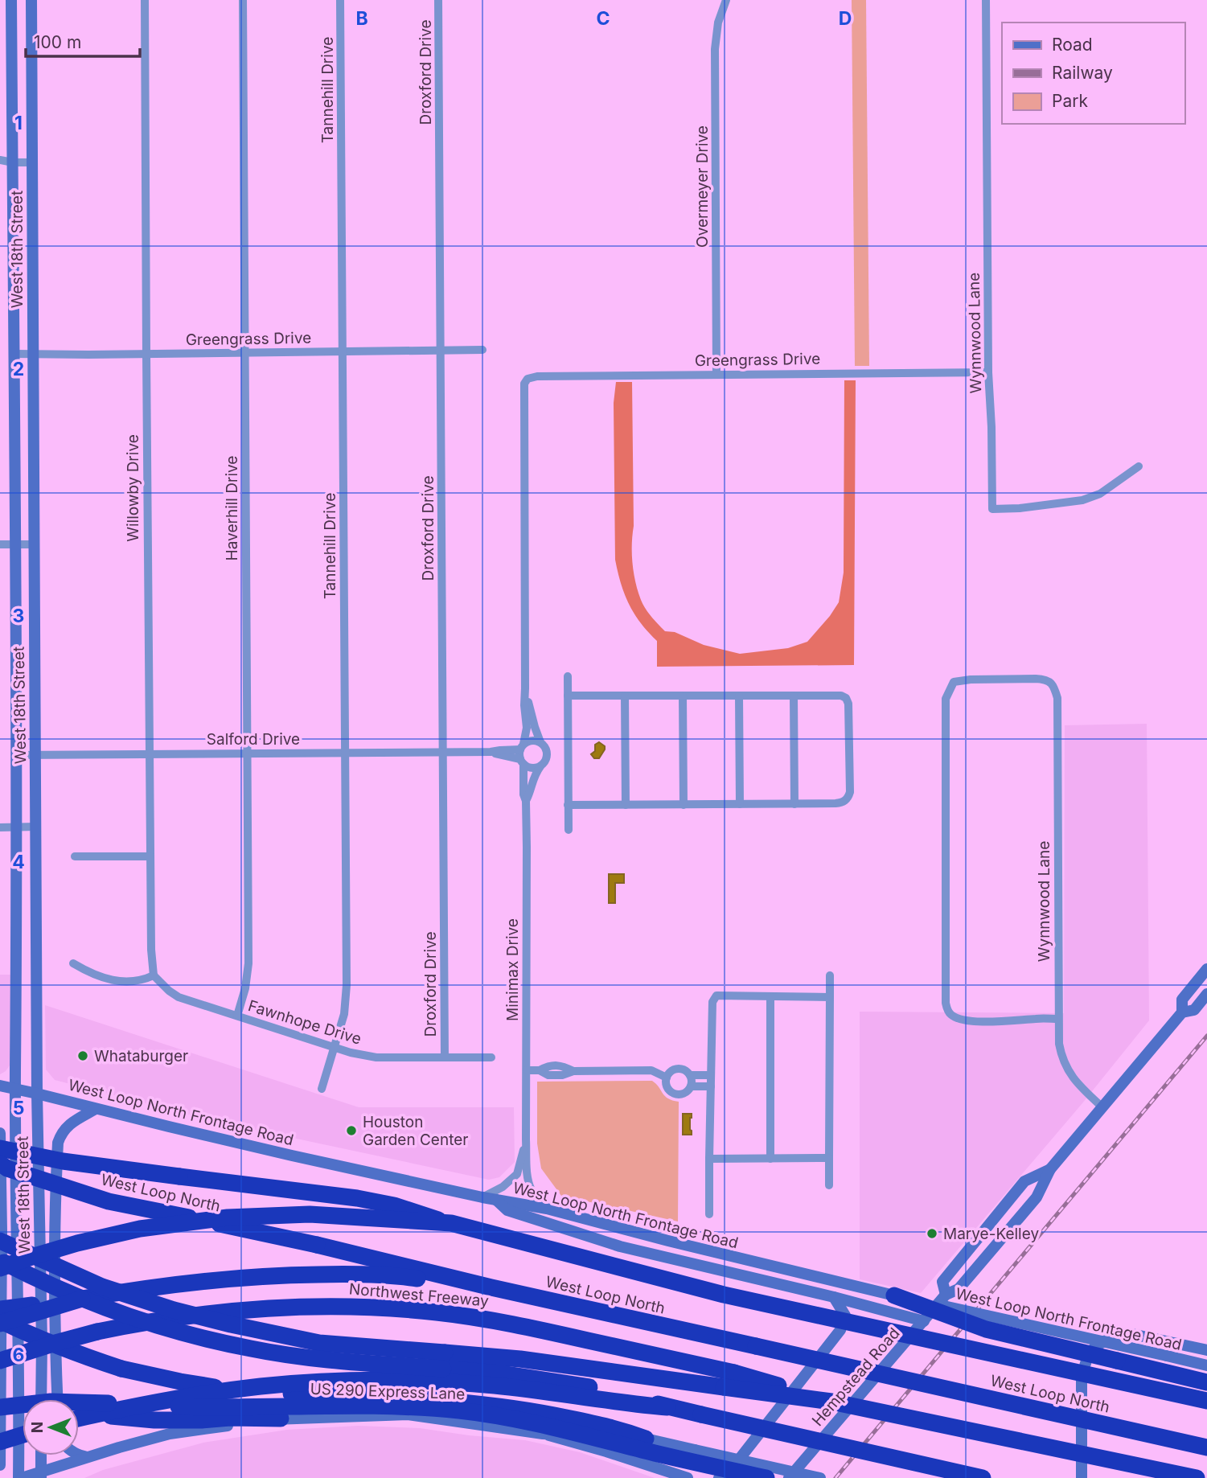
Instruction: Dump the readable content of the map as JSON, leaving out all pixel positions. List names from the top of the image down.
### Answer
{
  "streets": {
    "highway": ["West Loop North", "Northwest Freeway", "US 290 Express Lane"],
    "main road": ["West 18th Street", "West Loop North Frontage Road", "Hempstead Road"],
    "street": [
      "Droxford Drive",
      "Tannehill Drive",
      "Overmeyer Drive",
      "Wynnwood Lane",
      "Greengrass Drive",
      "Willowby Drive",
      "Haverhill Drive",
      "Salford Drive",
      "Minimax Drive",
      "Fawnhope Drive"
    ]
  },
  "crossings": [
    ["Droxford Drive", "Greengrass Drive"],
    ["Droxford Drive", "Salford Drive"],
    ["Droxford Drive", "Fawnhope Drive"],
    ["Tannehill Drive", "Greengrass Drive"],
    ["Tannehill Drive", "Salford Drive"],
    ["Tannehill Drive", "Fawnhope Drive"],
    ["Overmeyer Drive", "Greengrass Drive"],
    ["West 18th Street", "Greengrass Drive"],
    ["West 18th Street", "Salford Drive"],
    ["West 18th Street", "West Loop North Frontage Road"],
    ["Wynnwood Lane", "Greengrass Drive"],
    ["Wynnwood Lane", "Hempstead Road"],
    ["Greengrass Drive", "Willowby Drive"],
    ["Greengrass Drive", "Haverhill Drive"],
    ["Willowby Drive", "Salford Drive"],
    ["Willowby Drive", "Fawnhope Drive"],
    ["Haverhill Drive", "Salford Drive"],
    ["Haverhill Drive", "Fawnhope Drive"],
    ["Salford Drive", "Minimax Drive"],
    ["Minimax Drive", "West Loop North Frontage Road"]
  ],
  "places": ["Whataburger", "Houston Garden Center", "Marye-Kelley"],
  "legend": ["Road", "Railway", "Park"],
  "scale_bar": "100 m",
  "north": "left",
  "grid": {
    "columns": ["B", "C", "D"],
    "rows": [
      "1",
      "2",
      "3",
      "4",
      "5",
      "6"
    ]
  }
}
